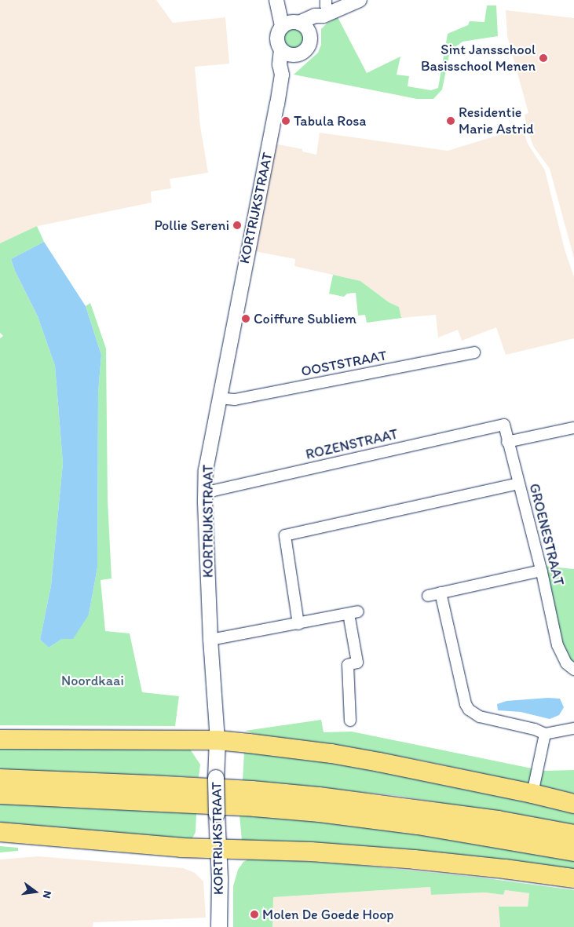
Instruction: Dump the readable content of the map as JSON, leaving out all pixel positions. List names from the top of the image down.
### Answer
{
  "streets": {
    "main road": ["KORTRIJKSTRAAT"],
    "street": ["OOSTSTRAAT", "ROZENSTRAAT", "GROENESTRAAT"]
  },
  "crossings": [
    ["KORTRIJKSTRAAT", "OOSTSTRAAT"],
    ["KORTRIJKSTRAAT", "ROZENSTRAAT"],
    ["ROZENSTRAAT", "GROENESTRAAT"]
  ],
  "parks": ["Noordkaai"],
  "places": [
    "Sint Jansschool Basisschool Menen",
    "Tabula Rosa",
    "Residentie Marie Astrid",
    "Pollie Sereni",
    "Coiffure Subliem",
    "Molen De Goede Hoop"
  ],
  "north": "right"
}
